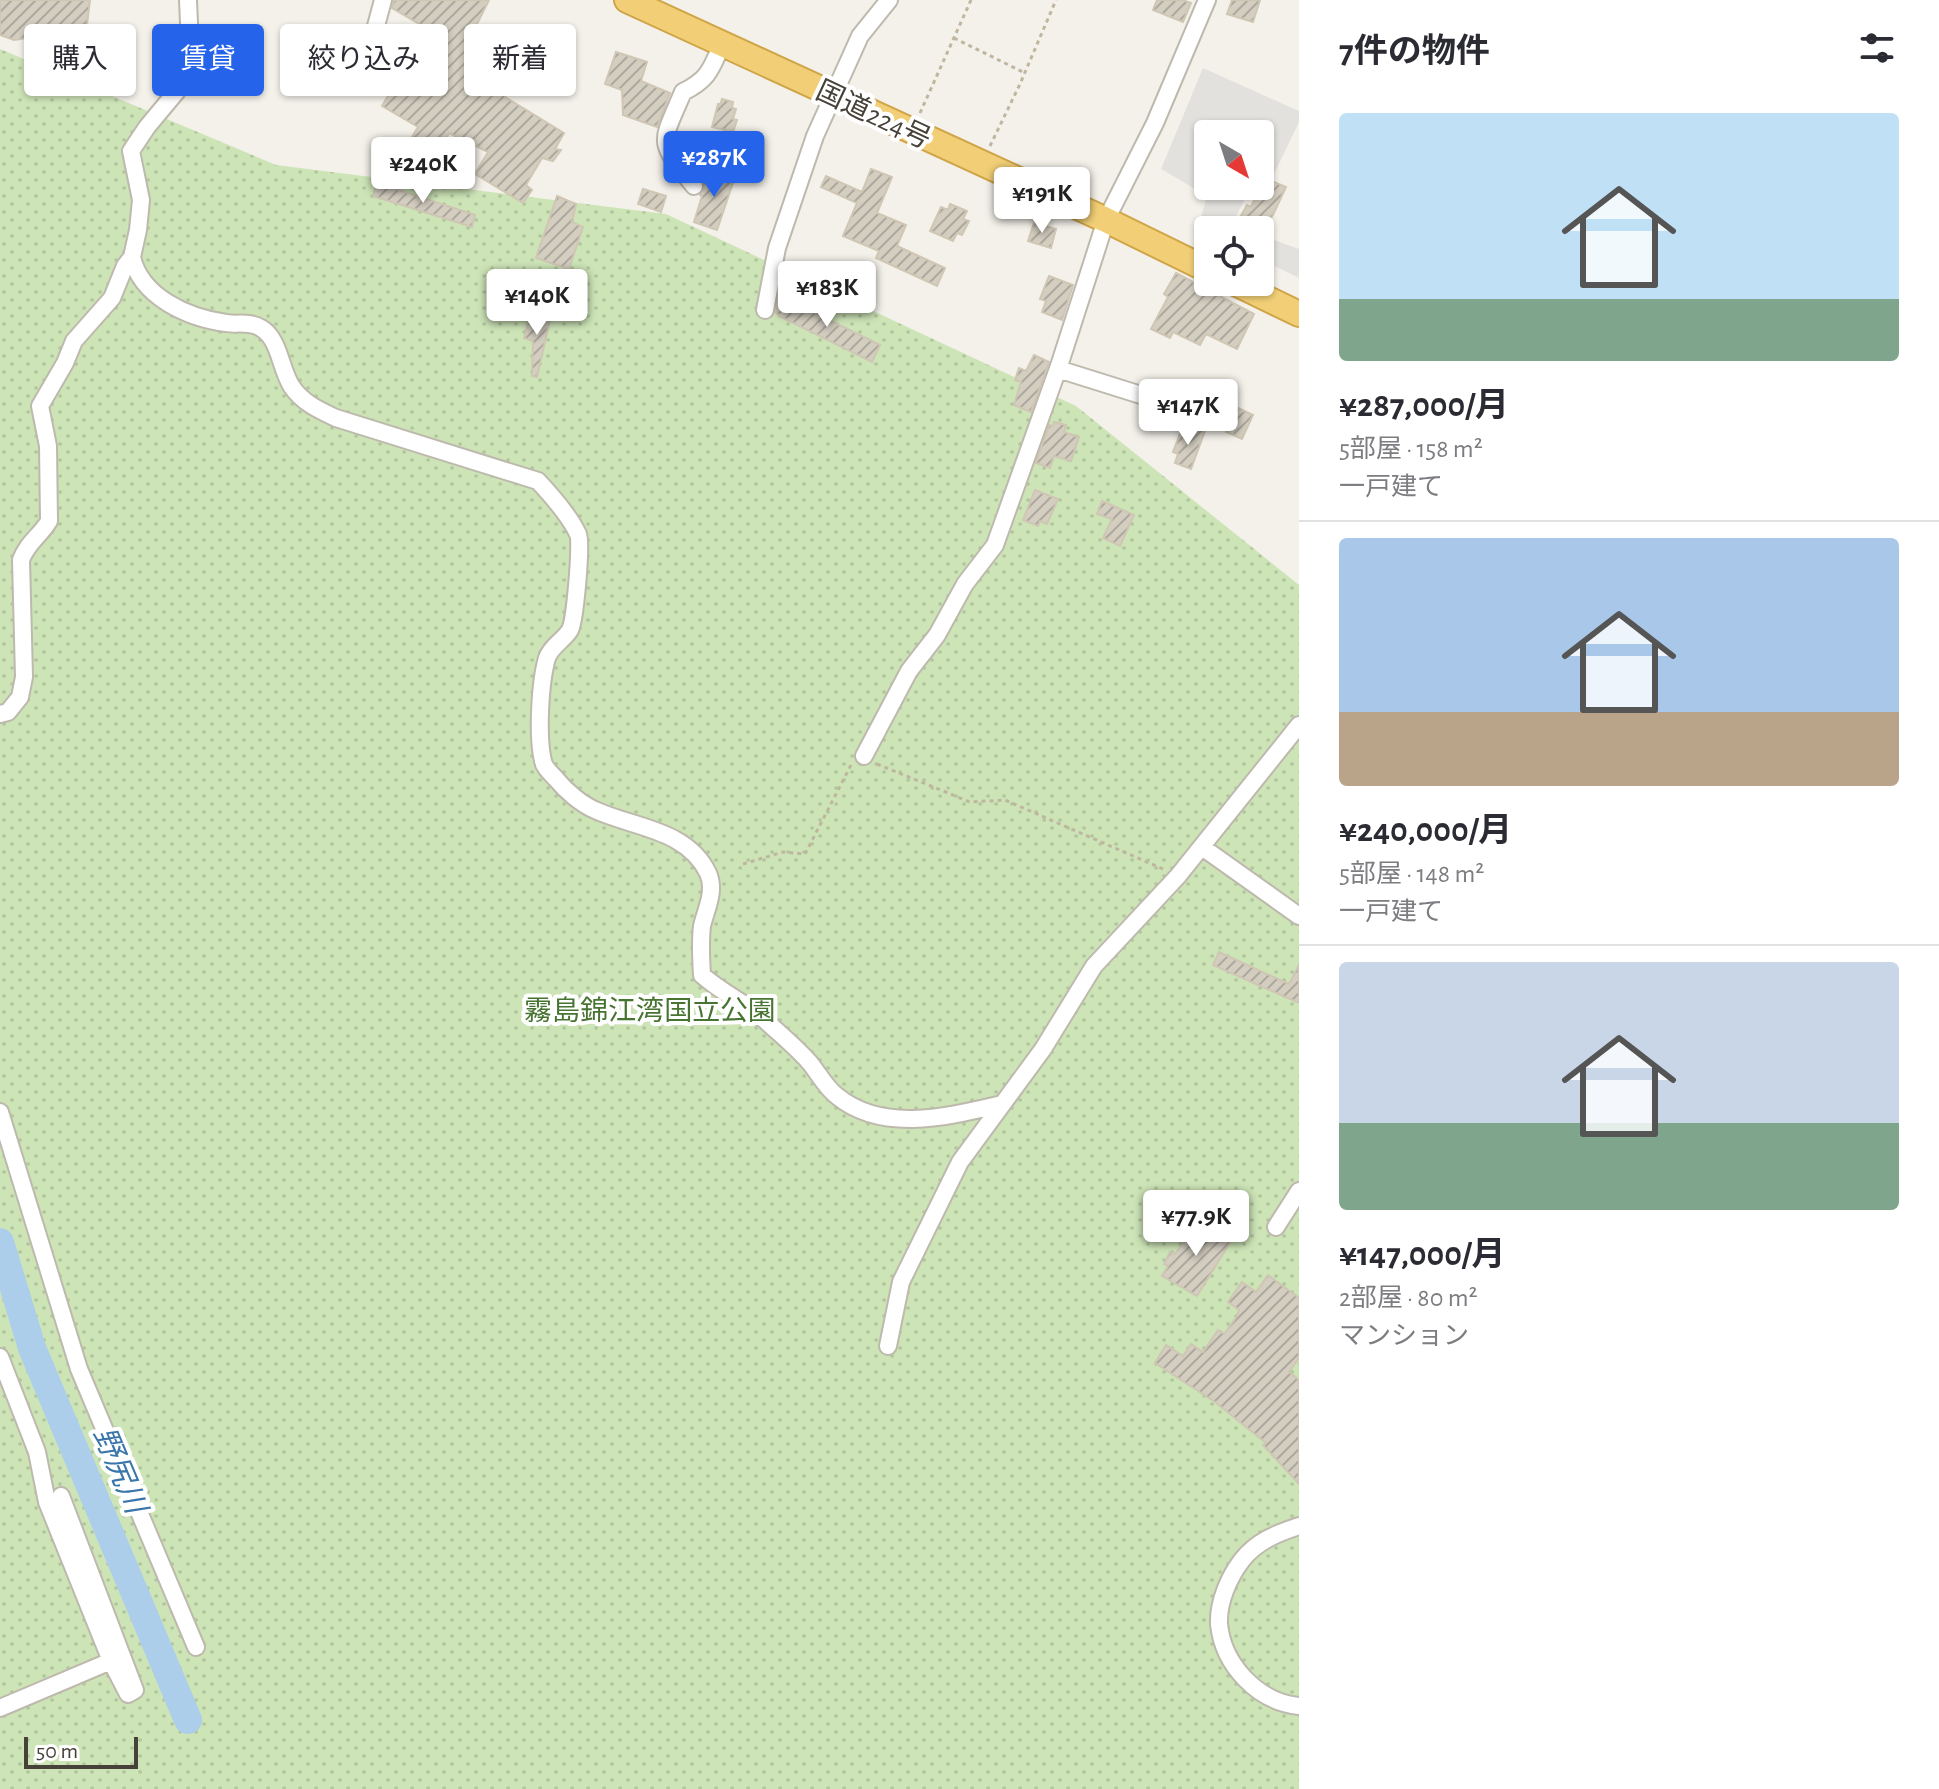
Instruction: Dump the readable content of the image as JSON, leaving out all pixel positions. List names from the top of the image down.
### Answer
{
  "streets": {
    "highway": ["国道224号"]
  },
  "water": ["野尻川"],
  "parks": ["霧島錦江湾国立公園"],
  "scale_bar": "50 m",
  "north": "bottom right",
  "page": {
    "heading": "7件の物件",
    "chip": [
      "購入",
      "賃貸",
      "絞り込み",
      "新着"
    ],
    "list": [
      {
        "name": "¥287,000/月",
        "note": "5部屋 · 158 m² · 一戸建て"
      },
      {
        "name": "¥240,000/月",
        "note": "5部屋 · 148 m² · 一戸建て"
      },
      {
        "name": "¥147,000/月",
        "note": "2部屋 · 80 m² · マンション"
      }
    ],
    "price": [
      "¥287K",
      "¥240K",
      "¥191K",
      "¥183K",
      "¥140K",
      "¥147K",
      "¥77.9K"
    ],
    "scale": "50 m"
  }
}
